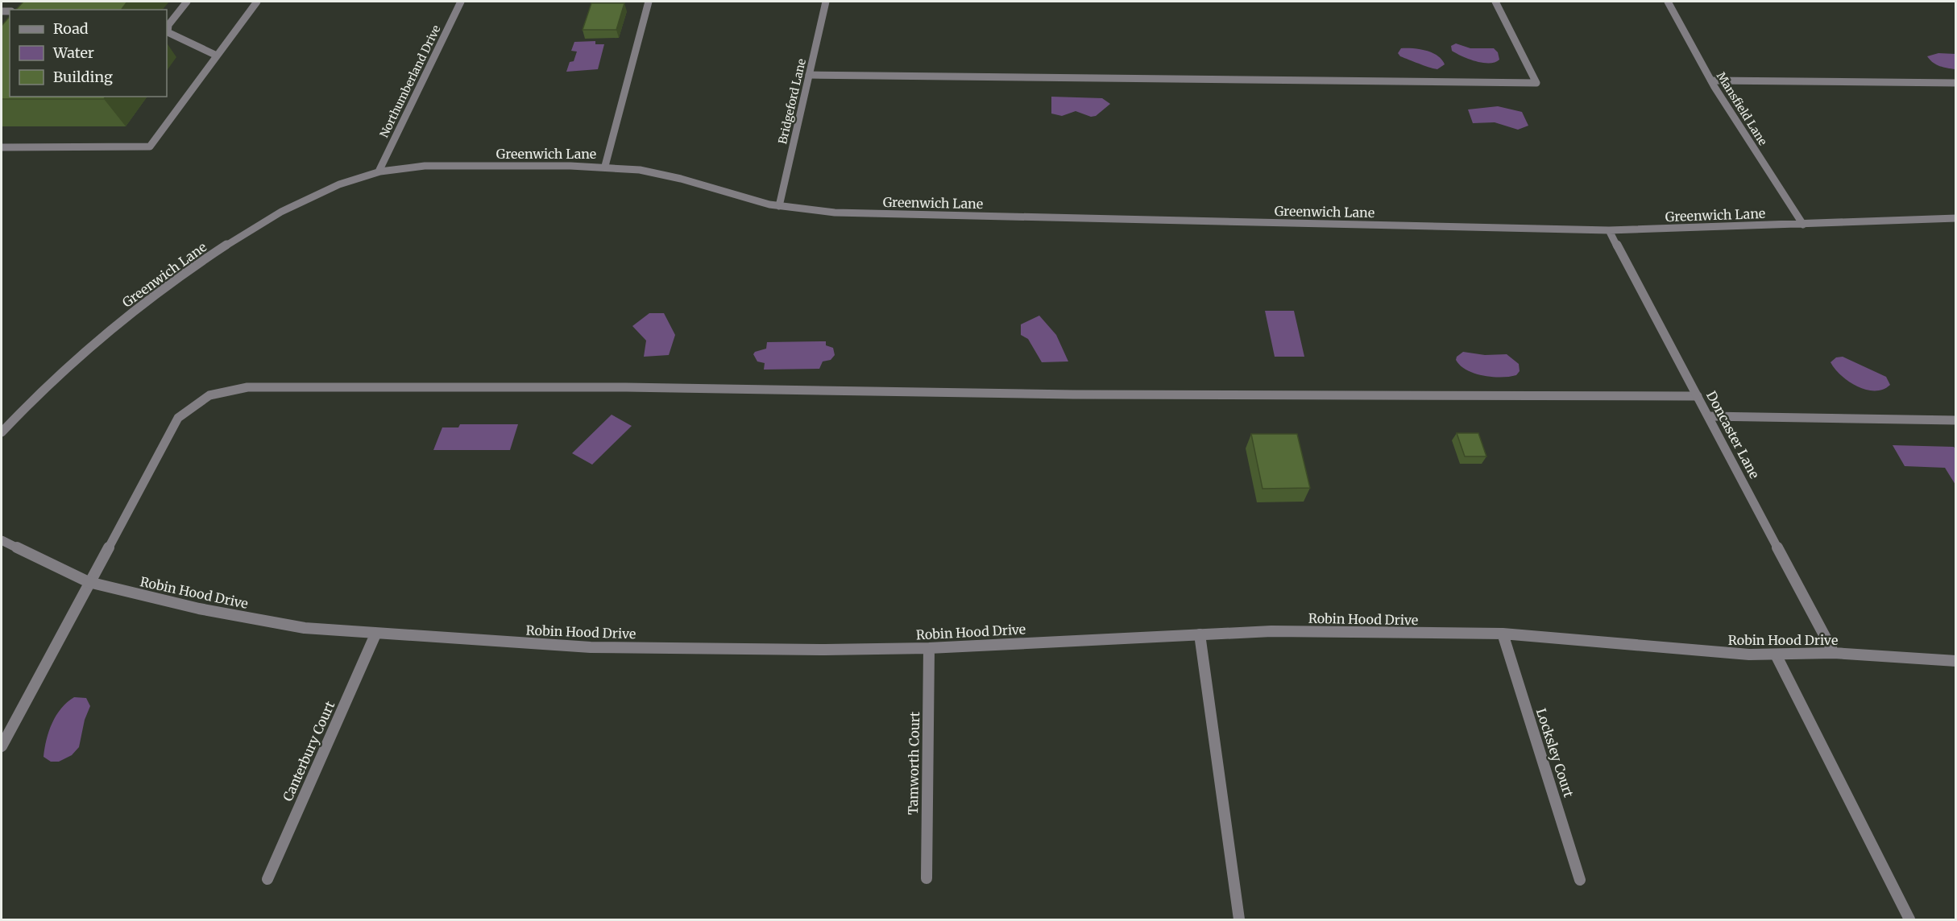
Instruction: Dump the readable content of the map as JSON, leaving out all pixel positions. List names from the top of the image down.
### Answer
{
  "streets": {
    "street": [
      "Northumberland Drive",
      "Bridgeford Lane",
      "Mansfield Lane",
      "Greenwich Lane",
      "Doncaster Lane",
      "Robin Hood Drive",
      "Canterbury Court",
      "Locksley Court",
      "Tamworth Court"
    ]
  },
  "crossings": [
    ["Northumberland Drive", "Greenwich Lane"],
    ["Bridgeford Lane", "Greenwich Lane"],
    ["Mansfield Lane", "Greenwich Lane"],
    ["Greenwich Lane", "Doncaster Lane"],
    ["Doncaster Lane", "Robin Hood Drive"],
    ["Robin Hood Drive", "Canterbury Court"],
    ["Robin Hood Drive", "Locksley Court"],
    ["Robin Hood Drive", "Tamworth Court"]
  ],
  "legend": ["Road", "Water", "Building"]
}
